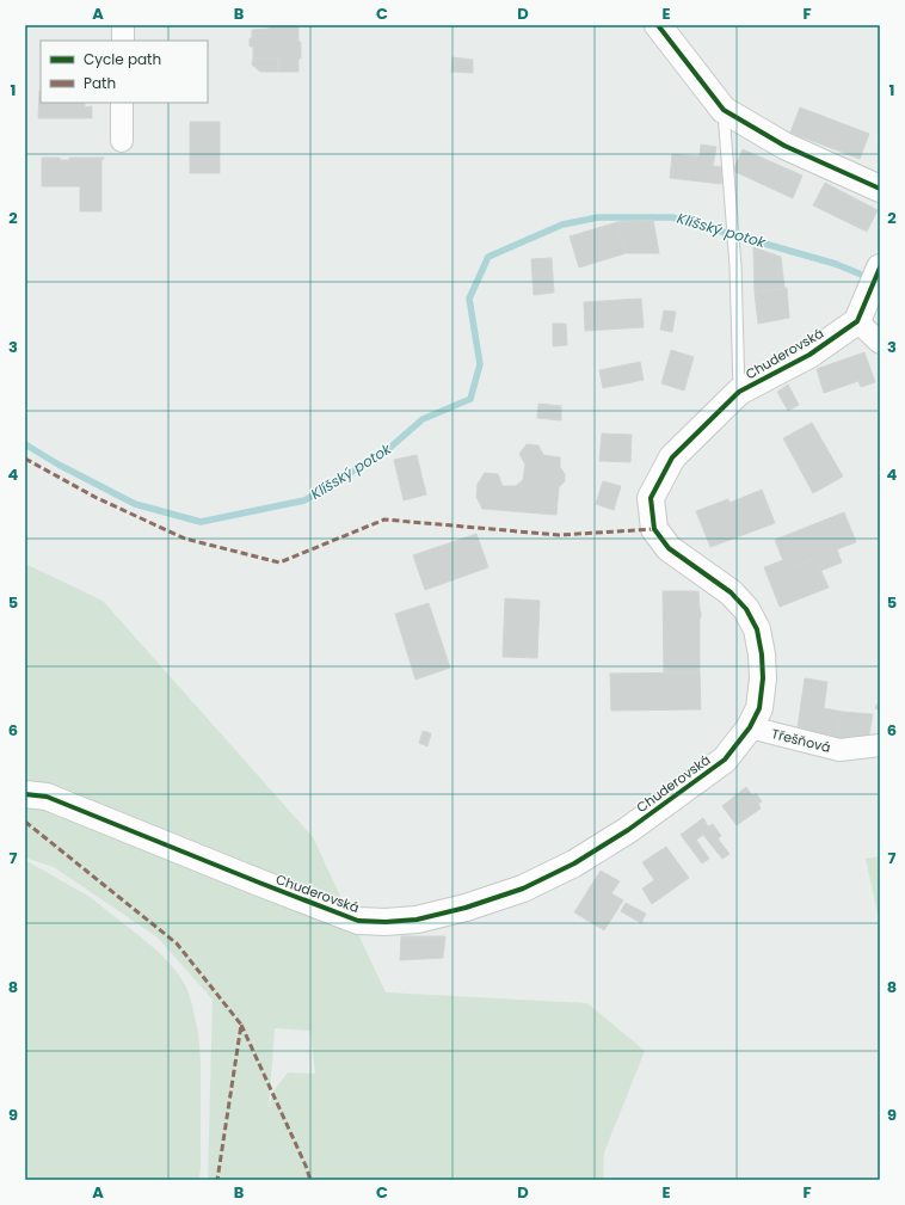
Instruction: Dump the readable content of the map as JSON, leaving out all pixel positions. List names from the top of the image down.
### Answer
{
  "streets": {
    "street": ["Chuderovská", "Třešňová"]
  },
  "crossings": [
    ["Chuderovská", "Třešňová"]
  ],
  "water": ["Klíšský potok"],
  "legend": ["Cycle path", "Path"],
  "grid": {
    "columns": [
      "A",
      "B",
      "C",
      "D",
      "E",
      "F"
    ],
    "rows": [
      "1",
      "2",
      "3",
      "4",
      "5",
      "6",
      "7",
      "8",
      "9"
    ]
  }
}
